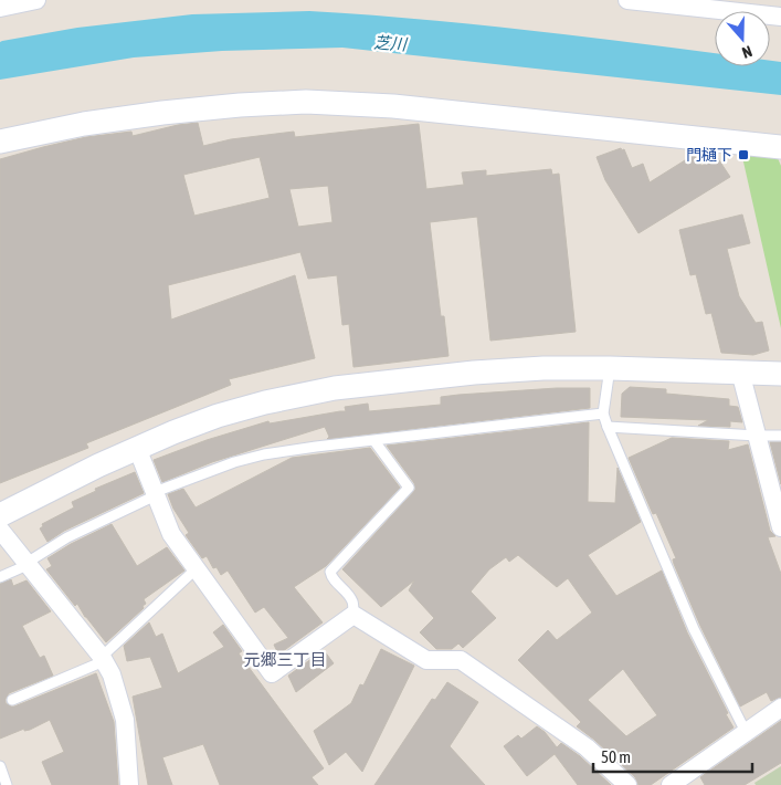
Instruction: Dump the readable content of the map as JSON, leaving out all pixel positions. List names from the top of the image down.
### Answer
{
  "districts": ["元郷三丁目"],
  "water": ["芝川"],
  "places": {
    "transit": ["門樋下"]
  },
  "scale_bar": "50 m",
  "north": "bottom"
}
